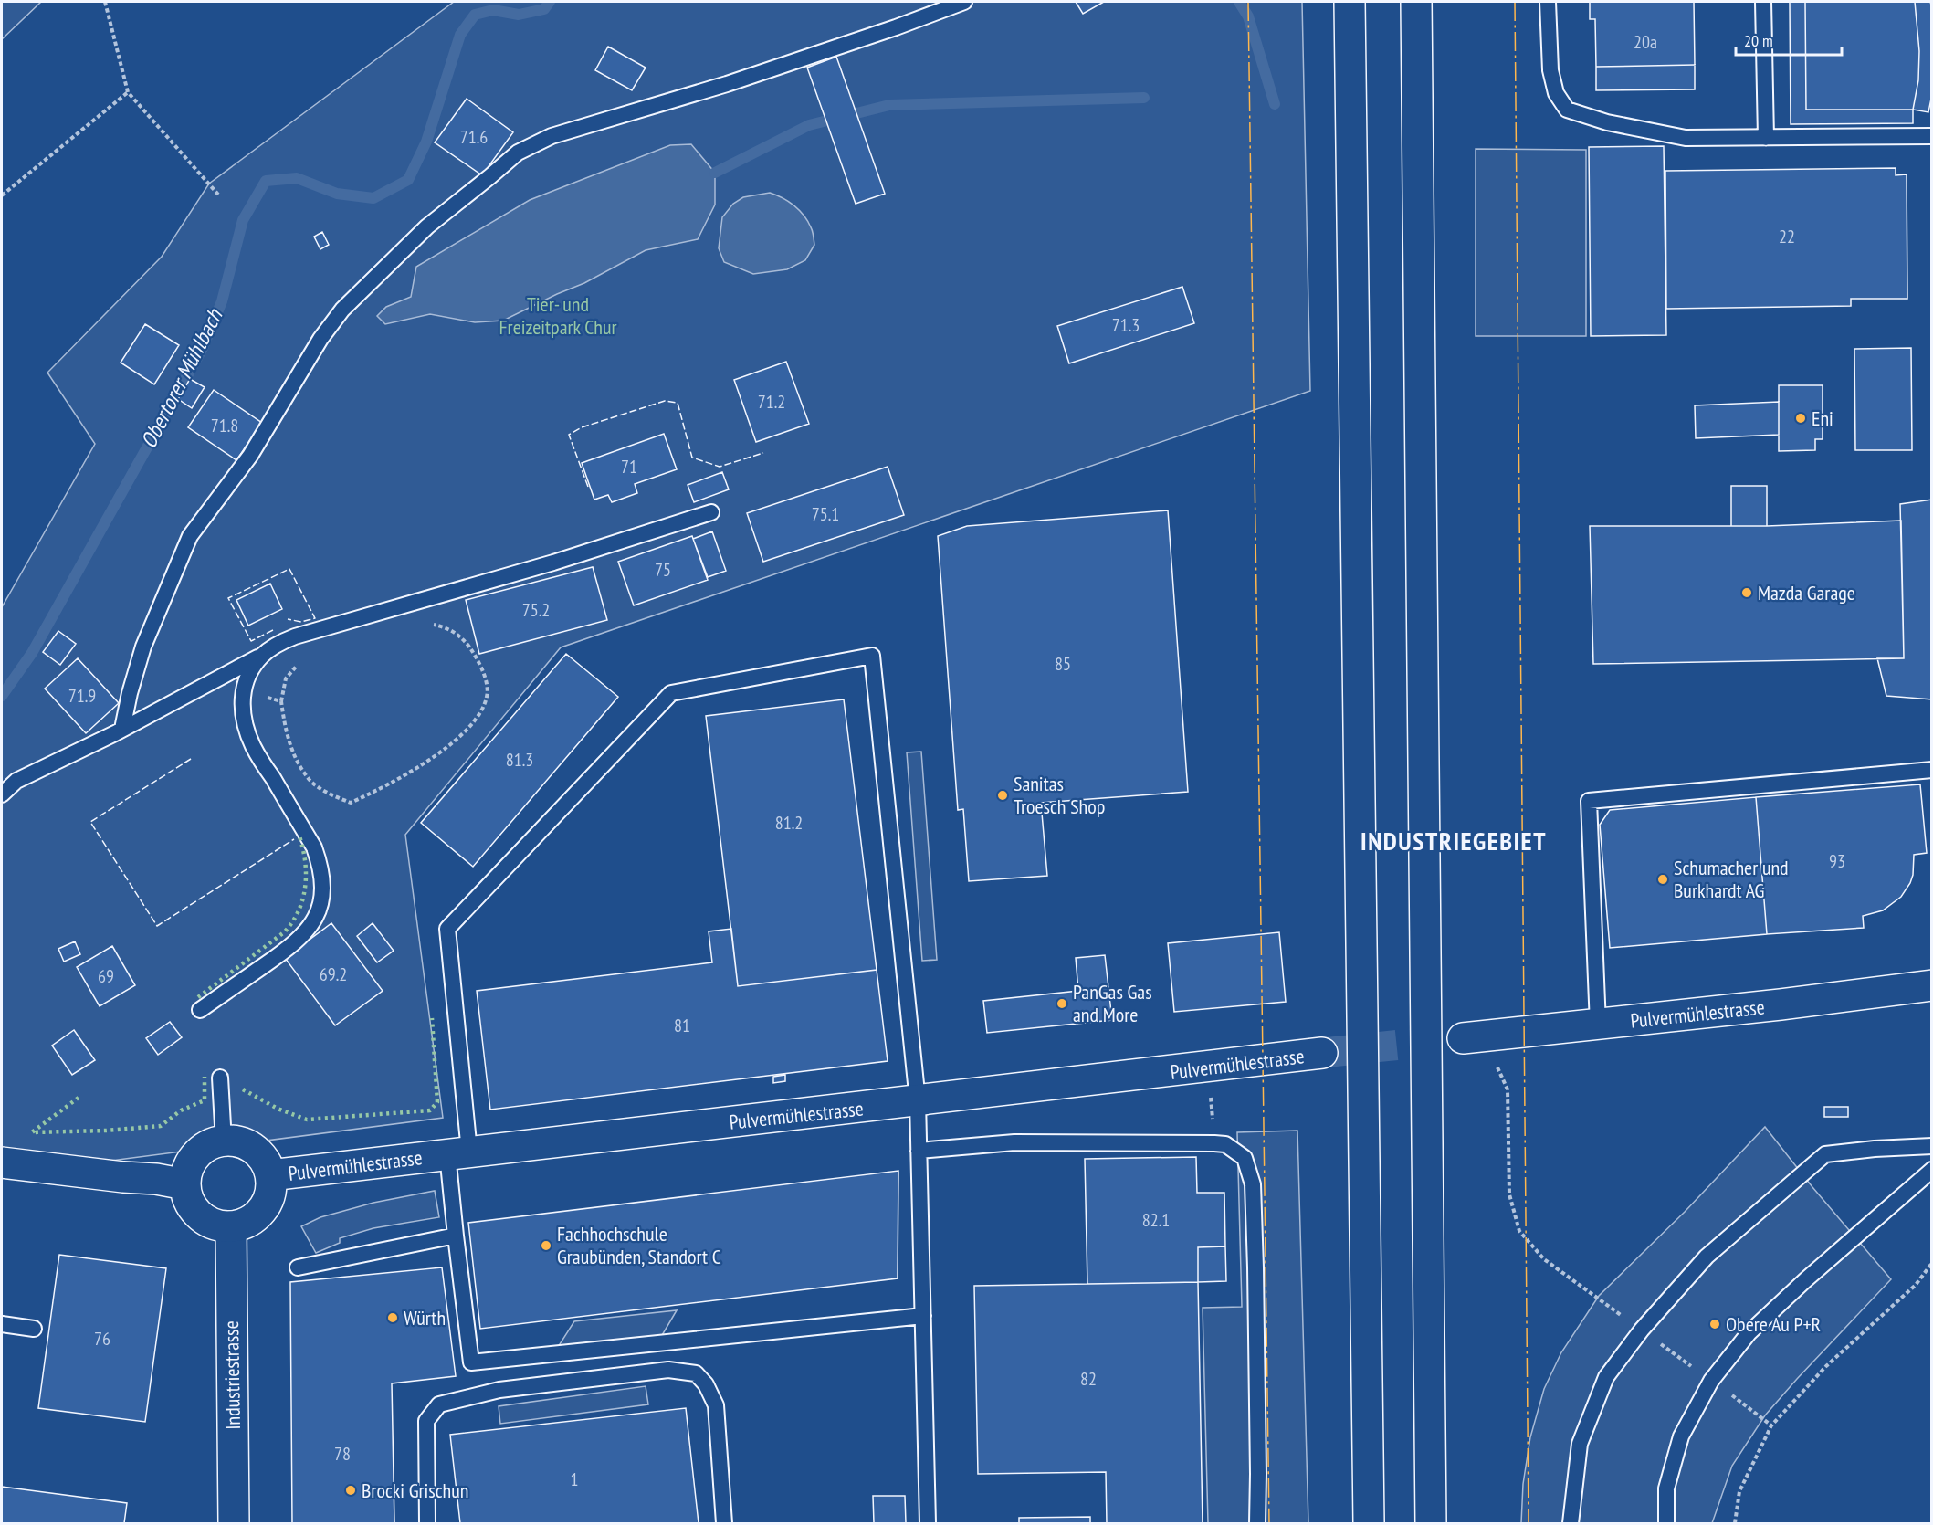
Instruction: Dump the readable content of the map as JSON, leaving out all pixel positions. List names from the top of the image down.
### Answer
{
  "streets": {
    "main road": ["Pulvermühlestrasse", "Industriestrasse"]
  },
  "crossings": [
    ["Pulvermühlestrasse", "Industriestrasse"]
  ],
  "districts": ["INDUSTRIEGEBIET"],
  "water": ["Obertorer Mühlbach"],
  "parks": ["Tier- und Freizeitpark Chur"],
  "places": [
    "Eni",
    "Mazda Garage",
    "Sanitas Troesch Shop",
    "Schumacher und Burkhardt AG",
    "PanGas Gas and More",
    "Fachhochschule Graubünden, Standort C",
    "Würth",
    "Obere Au P+R",
    "Brocki Grischun"
  ],
  "house_numbers": [
    "20a",
    "71.6",
    "22",
    "71.3",
    "71.2",
    "71.8",
    "71",
    "75.1",
    "75",
    "75.2",
    "85",
    "71.9",
    "81.3",
    "81.2",
    "93",
    "69.2",
    "69",
    "81",
    "82.1",
    "76",
    "82",
    "78",
    "1"
  ],
  "scale_bar": "20 m"
}
